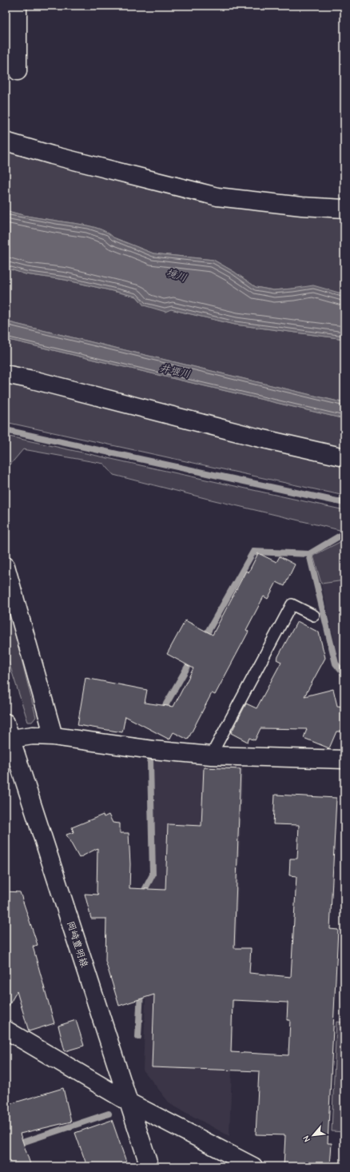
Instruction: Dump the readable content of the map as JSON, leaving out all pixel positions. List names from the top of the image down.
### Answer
{
  "streets": {
    "street": ["岡崎豊明線"]
  },
  "water": ["境川", "井堰川"],
  "north": "bottom left"
}
